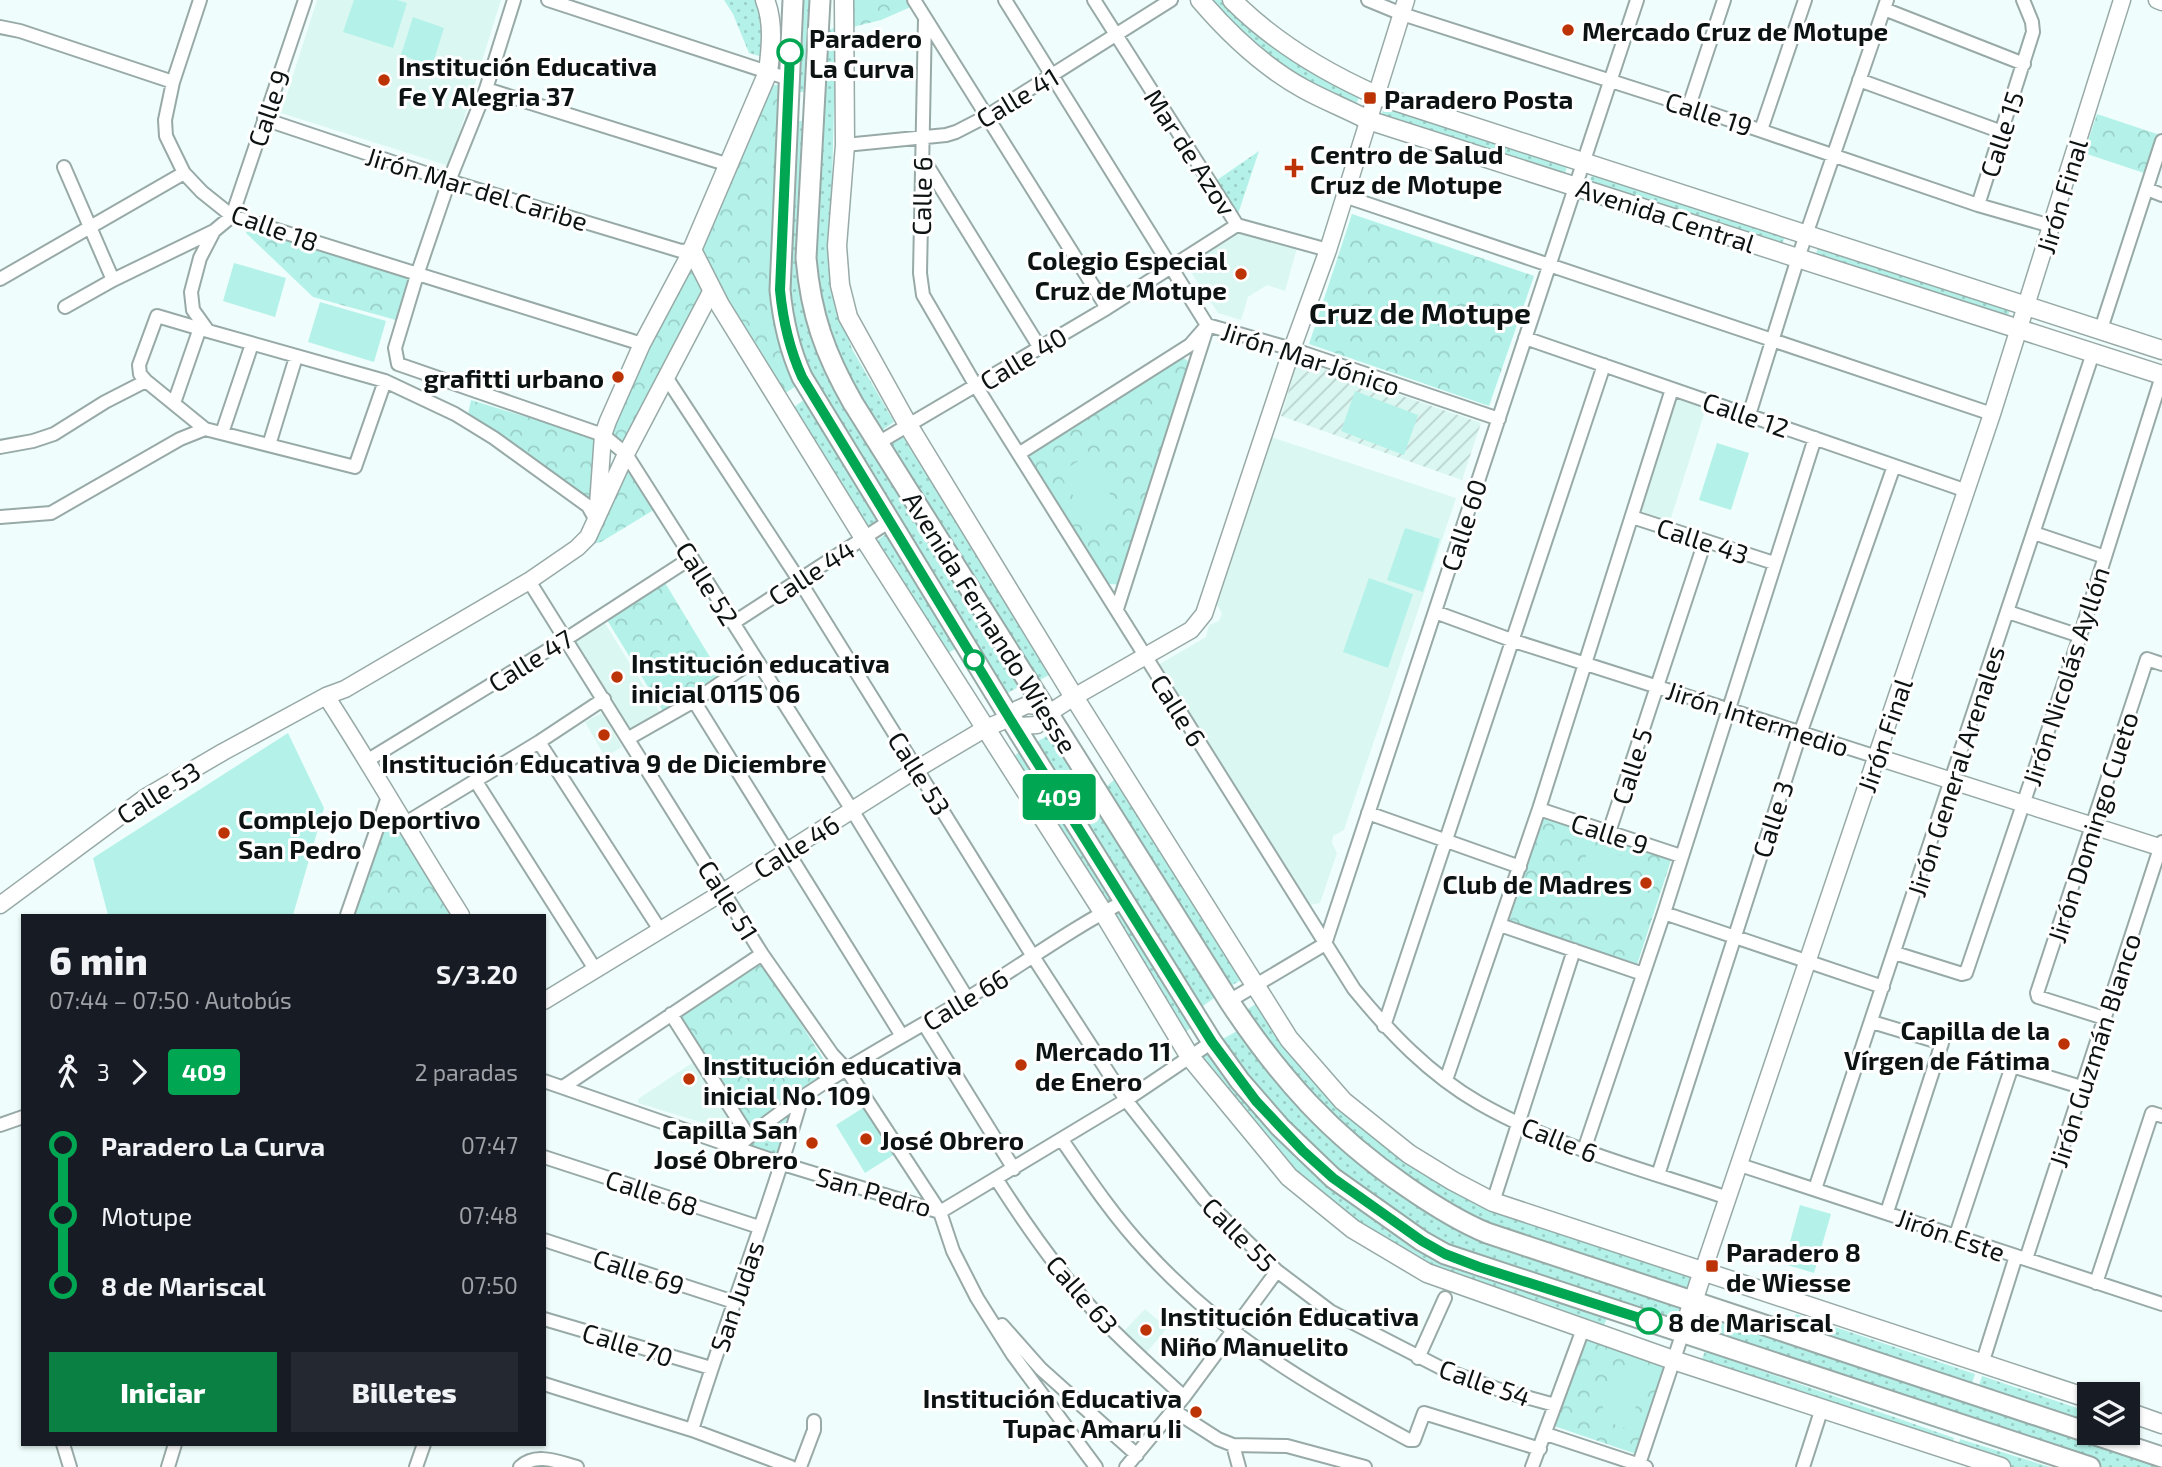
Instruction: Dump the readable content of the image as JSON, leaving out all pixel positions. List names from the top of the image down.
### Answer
{
  "streets": {
    "main road": ["Jirón Final", "Avenida Central", "Avenida Fernando Wiesse"],
    "street": [
      "Calle 41",
      "Calle 9",
      "Calle 19",
      "Calle 15",
      "Mar de Azov",
      "Jirón Mar del Caribe",
      "Calle 6",
      "Calle 18",
      "Calle 40",
      "Jirón Mar Jónico",
      "Calle 12",
      "Calle 60",
      "Calle 43",
      "Calle 44",
      "Calle 52",
      "Calle 47",
      "Jirón Nicolás Ayllón",
      "Jirón Intermedio",
      "Calle 5",
      "Jirón General Arenales",
      "Calle 53",
      "Calle 3",
      "Jirón Domingo Cueto",
      "Calle 46",
      "Calle 51",
      "Calle 66",
      "Jirón Guzmán Blanco",
      "San Pedro",
      "Calle 68",
      "Calle 55",
      "Jirón Este",
      "Calle 69",
      "Calle 63",
      "San Judas",
      "Calle 70",
      "Calle 54"
    ]
  },
  "crossings": [
    ["Calle 41", "Mar de Azov"],
    ["Calle 41", "Calle 6"],
    ["Calle 41", "Jirón Mar Jónico"],
    ["Calle 41", "Avenida Fernando Wiesse"],
    ["Calle 9", "Jirón Mar del Caribe"],
    ["Calle 9", "Calle 18"],
    ["Calle 9", "Calle 5"],
    ["Calle 19", "Calle 15"],
    ["Calle 19", "Jirón Final"],
    ["Calle 19", "Calle 60"],
    ["Mar de Azov", "Calle 40"],
    ["Jirón Mar del Caribe", "Calle 53"],
    ["Calle 6", "Jirón Final"],
    ["Calle 6", "Calle 40"],
    ["Calle 6", "Calle 60"],
    ["Calle 6", "Calle 3"],
    ["Jirón Final", "Avenida Central"],
    ["Jirón Final", "Calle 12"],
    ["Jirón Final", "Avenida Fernando Wiesse"],
    ["Jirón Final", "Jirón Intermedio"],
    ["Jirón Final", "Jirón Este"],
    ["Avenida Central", "Calle 60"],
    ["Avenida Central", "Jirón Nicolás Ayllón"],
    ["Avenida Central", "Jirón General Arenales"],
    ["Calle 18", "Calle 53"],
    ["Calle 40", "Jirón Mar Jónico"],
    ["Calle 40", "Avenida Fernando Wiesse"],
    ["Jirón Mar Jónico", "Calle 60"],
    ["Calle 12", "Calle 60"],
    ["Calle 12", "Calle 3"],
    ["Calle 60", "Jirón Intermedio"],
    ["Calle 43", "Calle 5"],
    ["Calle 44", "Calle 52"],
    ["Calle 44", "Avenida Fernando Wiesse"],
    ["Calle 44", "Calle 53"],
    ["Calle 52", "Calle 47"],
    ["Calle 52", "Calle 53"],
    ["Calle 52", "Calle 46"],
    ["Calle 52", "Calle 66"],
    ["Avenida Fernando Wiesse", "Calle 46"],
    ["Avenida Fernando Wiesse", "Calle 66"],
    ["Avenida Fernando Wiesse", "Jirón Guzmán Blanco"],
    ["Avenida Fernando Wiesse", "San Pedro"],
    ["Calle 47", "Calle 51"],
    ["Jirón Nicolás Ayllón", "Jirón Intermedio"],
    ["Jirón Nicolás Ayllón", "Jirón General Arenales"],
    ["Jirón Intermedio", "Calle 5"],
    ["Jirón Intermedio", "Jirón General Arenales"],
    ["Jirón Intermedio", "Calle 3"],
    ["Jirón Intermedio", "Jirón Domingo Cueto"],
    ["Jirón Intermedio", "Jirón Guzmán Blanco"],
    ["Jirón General Arenales", "Jirón Este"],
    ["Calle 53", "Calle 46"],
    ["Calle 53", "Calle 51"],
    ["Calle 53", "Calle 66"],
    ["Calle 53", "San Pedro"],
    ["Calle 53", "Calle 55"],
    ["Jirón Domingo Cueto", "Jirón Guzmán Blanco"],
    ["Calle 46", "Calle 51"],
    ["Calle 51", "Calle 66"],
    ["Calle 51", "San Pedro"],
    ["Calle 66", "San Pedro"],
    ["Calle 66", "San Judas"],
    ["Jirón Guzmán Blanco", "Jirón Este"],
    ["San Pedro", "Calle 55"],
    ["San Pedro", "Calle 63"],
    ["San Pedro", "San Judas"],
    ["Calle 68", "San Judas"],
    ["Calle 55", "Calle 54"],
    ["Calle 69", "San Judas"],
    ["San Judas", "Calle 70"]
  ],
  "districts": ["Cruz de Motupe"],
  "places": {
    "other": [
      "Mercado Cruz de Motupe",
      "Paradero La Curva",
      "Institución Educativa Fe Y Alegria 37",
      "Colegio Especial Cruz de Motupe",
      "grafitti urbano",
      "Institución educativa inicial 0115 06",
      "Institución Educativa 9 de Diciembre",
      "Complejo Deportivo San Pedro",
      "Club de Madres",
      "Capilla de la Vírgen de Fátima",
      "Mercado 11 de Enero",
      "Institución educativa inicial No. 109",
      "José Obrero",
      "Capilla San José Obrero",
      "8 de Mariscal",
      "Institución Educativa Niño Manuelito",
      "Institución Educativa Tupac Amaru Ii"
    ],
    "transit": ["Paradero Posta", "Paradero 8 de Wiesse"],
    "health": ["Centro de Salud Cruz de Motupe"]
  },
  "lines": ["bus line 409"],
  "page": {
    "on_map": "409",
    "heading": ["6 min", "07:44 – 07:50 · Autobús", "S/3.20"],
    "legs": ["3", "409", "2 paradas"],
    "list": [
      {
        "name": "Paradero La Curva",
        "value": "07:47"
      },
      {
        "name": "Motupe",
        "value": "07:48"
      },
      {
        "name": "8 de Mariscal",
        "value": "07:50"
      }
    ],
    "buttons": ["Iniciar", "Billetes"]
  }
}
